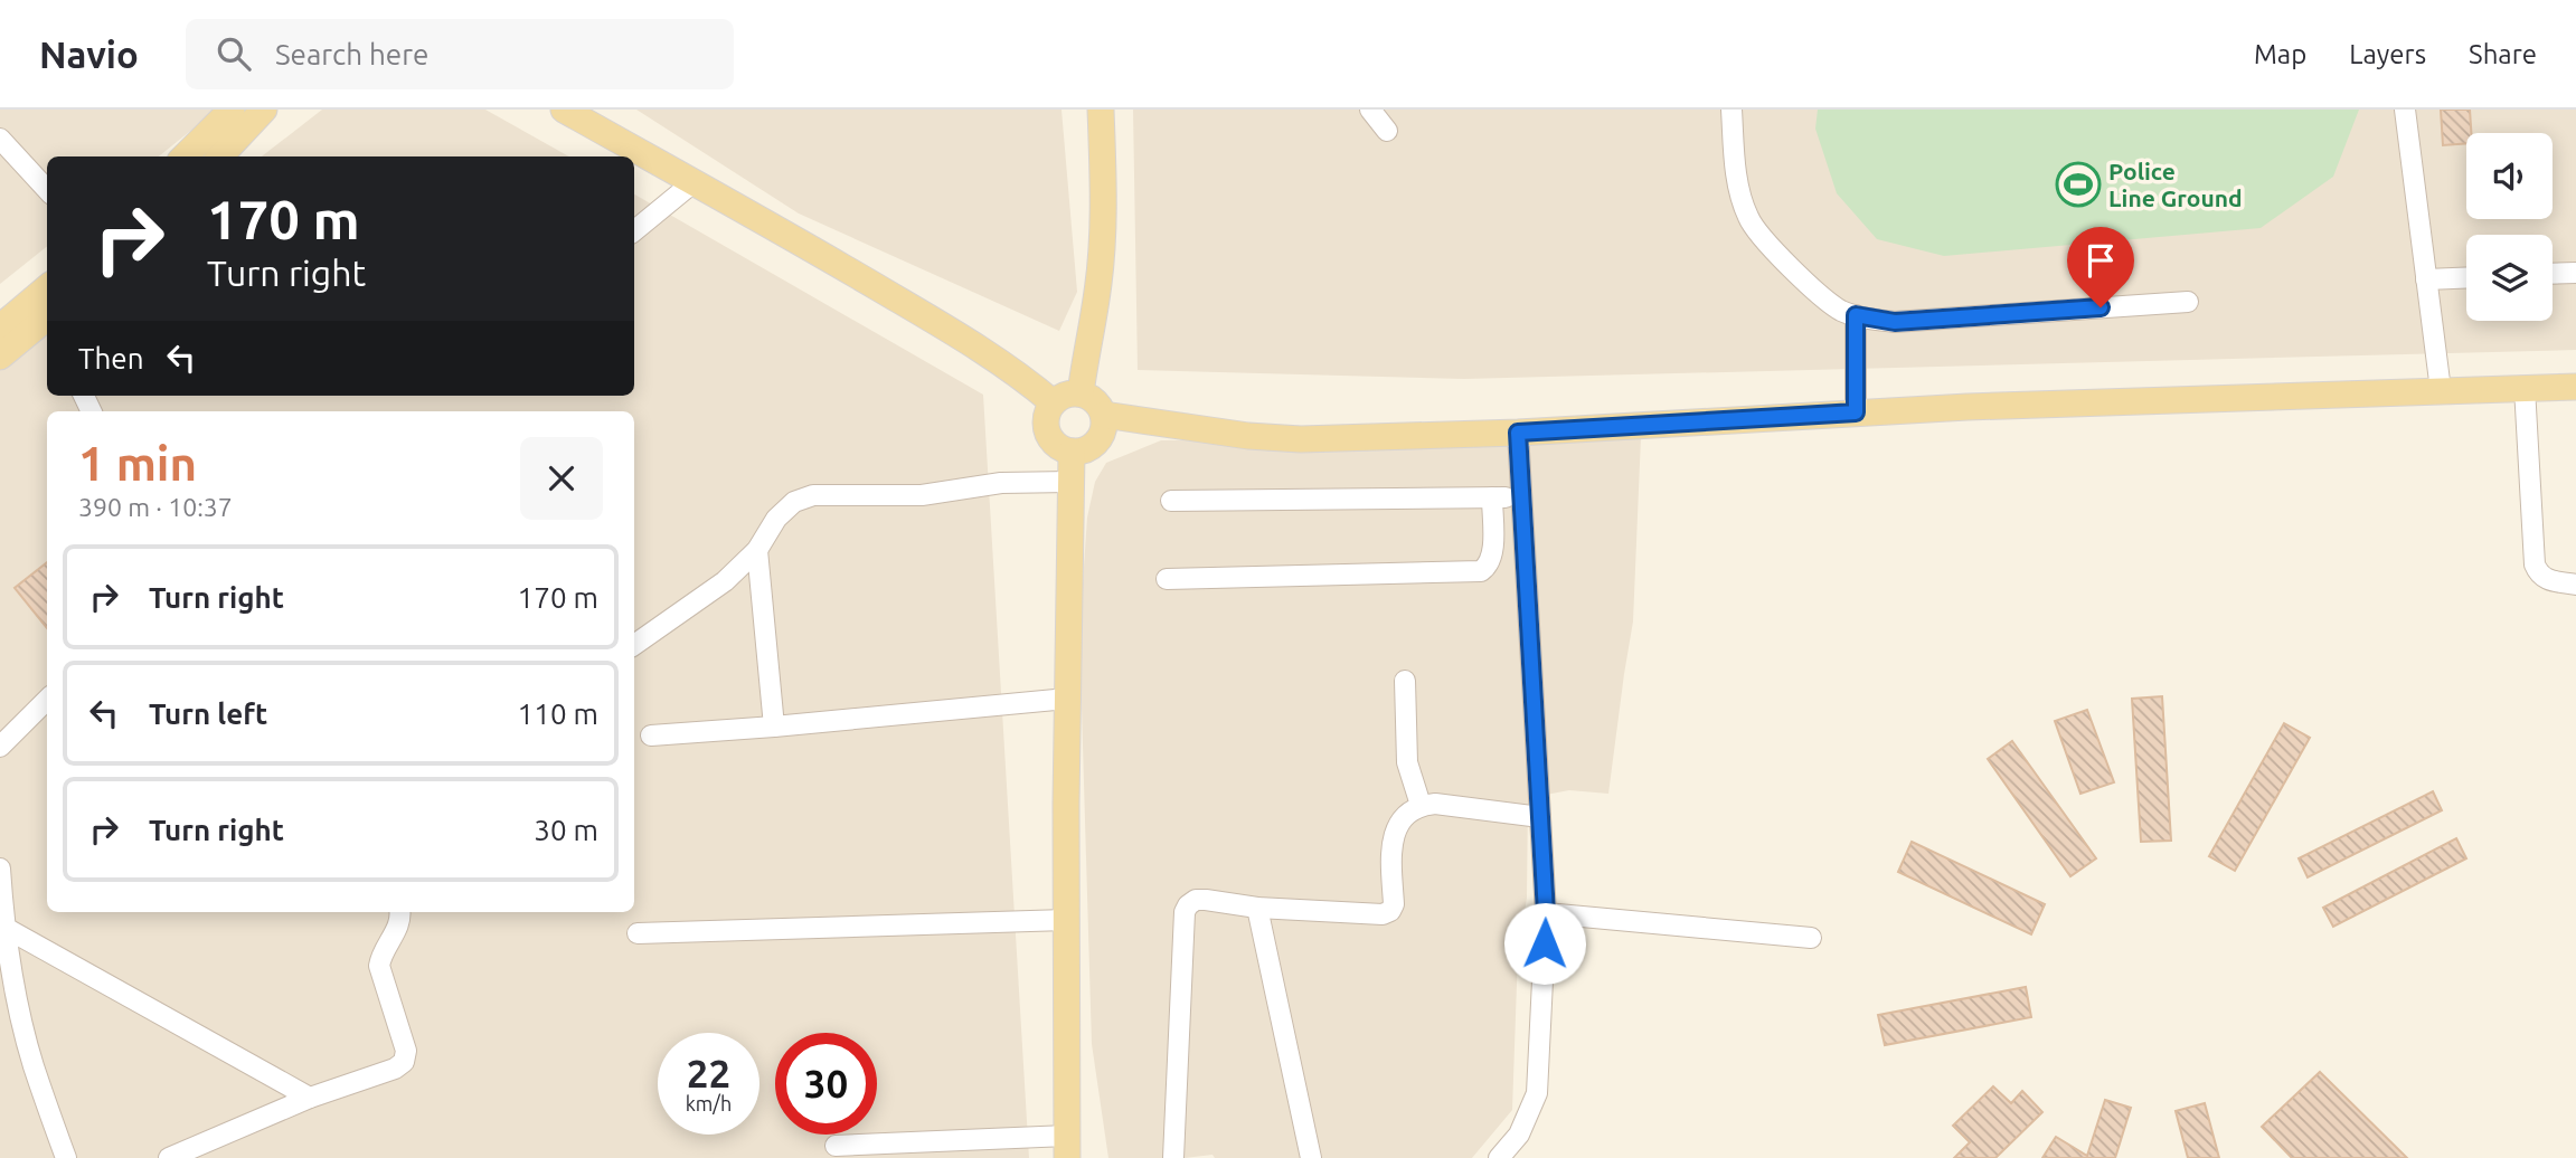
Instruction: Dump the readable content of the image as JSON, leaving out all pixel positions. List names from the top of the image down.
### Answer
{
  "places": {
    "sports": ["Police Line Ground"]
  },
  "page": {
    "header": "Navio",
    "search": "Search here",
    "nav": ["Map", "Layers", "Share"],
    "turn": ["170 m", "Turn right"],
    "then": "Then",
    "heading": ["1 min", "390 m · 10:37"],
    "list": [
      {
        "name": "Turn right",
        "value": "170 m"
      },
      {
        "name": "Turn left",
        "value": "110 m"
      },
      {
        "name": "Turn right",
        "value": "30 m"
      }
    ],
    "speed": "22 km/h",
    "limit": "30"
  }
}
